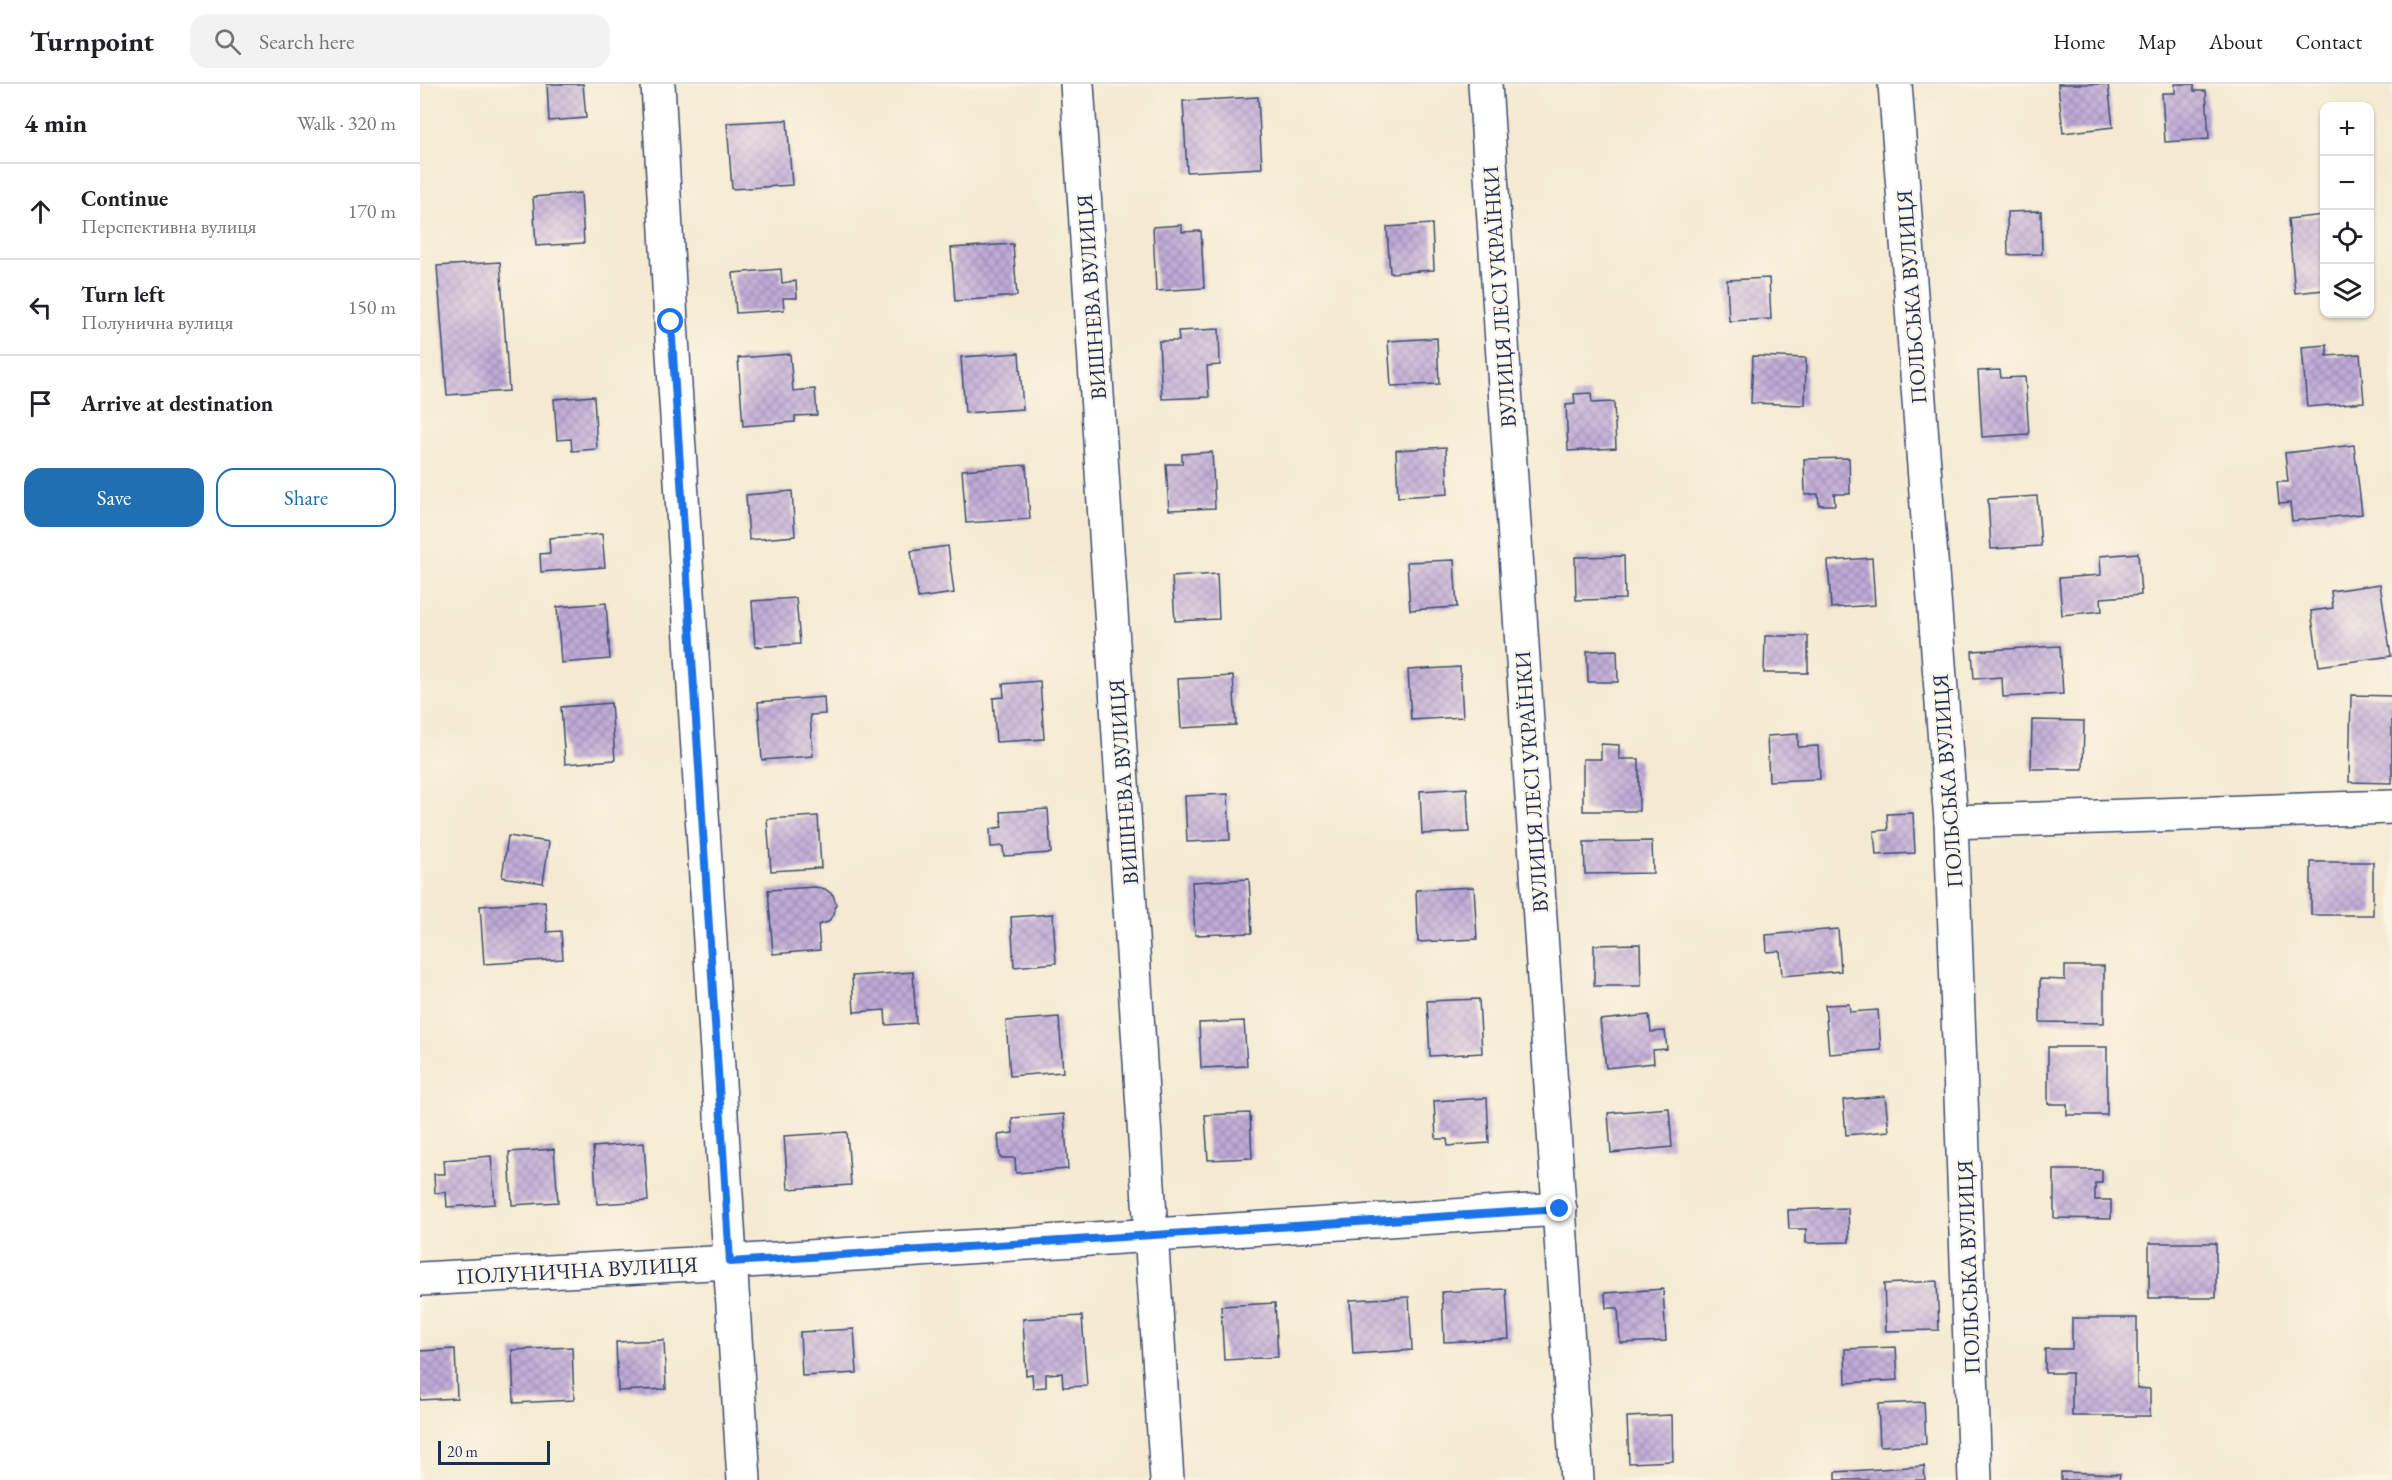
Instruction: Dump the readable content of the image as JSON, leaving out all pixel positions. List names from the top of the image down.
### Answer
{
  "streets": {
    "street": [
      "ВИШНЕВА ВУЛИЦЯ",
      "ВУЛИЦЯ ЛЕСІ УКРАЇНКИ",
      "ПОЛЬСЬКА ВУЛИЦЯ",
      "ПОЛУНИЧНА ВУЛИЦЯ"
    ]
  },
  "crossings": [
    ["ВИШНЕВА ВУЛИЦЯ", "ПОЛУНИЧНА ВУЛИЦЯ"],
    ["ВУЛИЦЯ ЛЕСІ УКРАЇНКИ", "ПОЛУНИЧНА ВУЛИЦЯ"]
  ],
  "scale_bar": "20 m",
  "page": {
    "header": "Turnpoint",
    "search": "Search here",
    "nav": [
      "Home",
      "Map",
      "About",
      "Contact"
    ],
    "heading": ["4 min", "Walk · 320 m"],
    "map_buttons": ["+", "−"],
    "list": [
      ["Continue", "Перспективна вулиця", "170 m"],
      ["Turn left", "Полунична вулиця", "150 m"],
      "Arrive at destination"
    ],
    "buttons": ["Save", "Share"],
    "scale": "20 m"
  }
}
